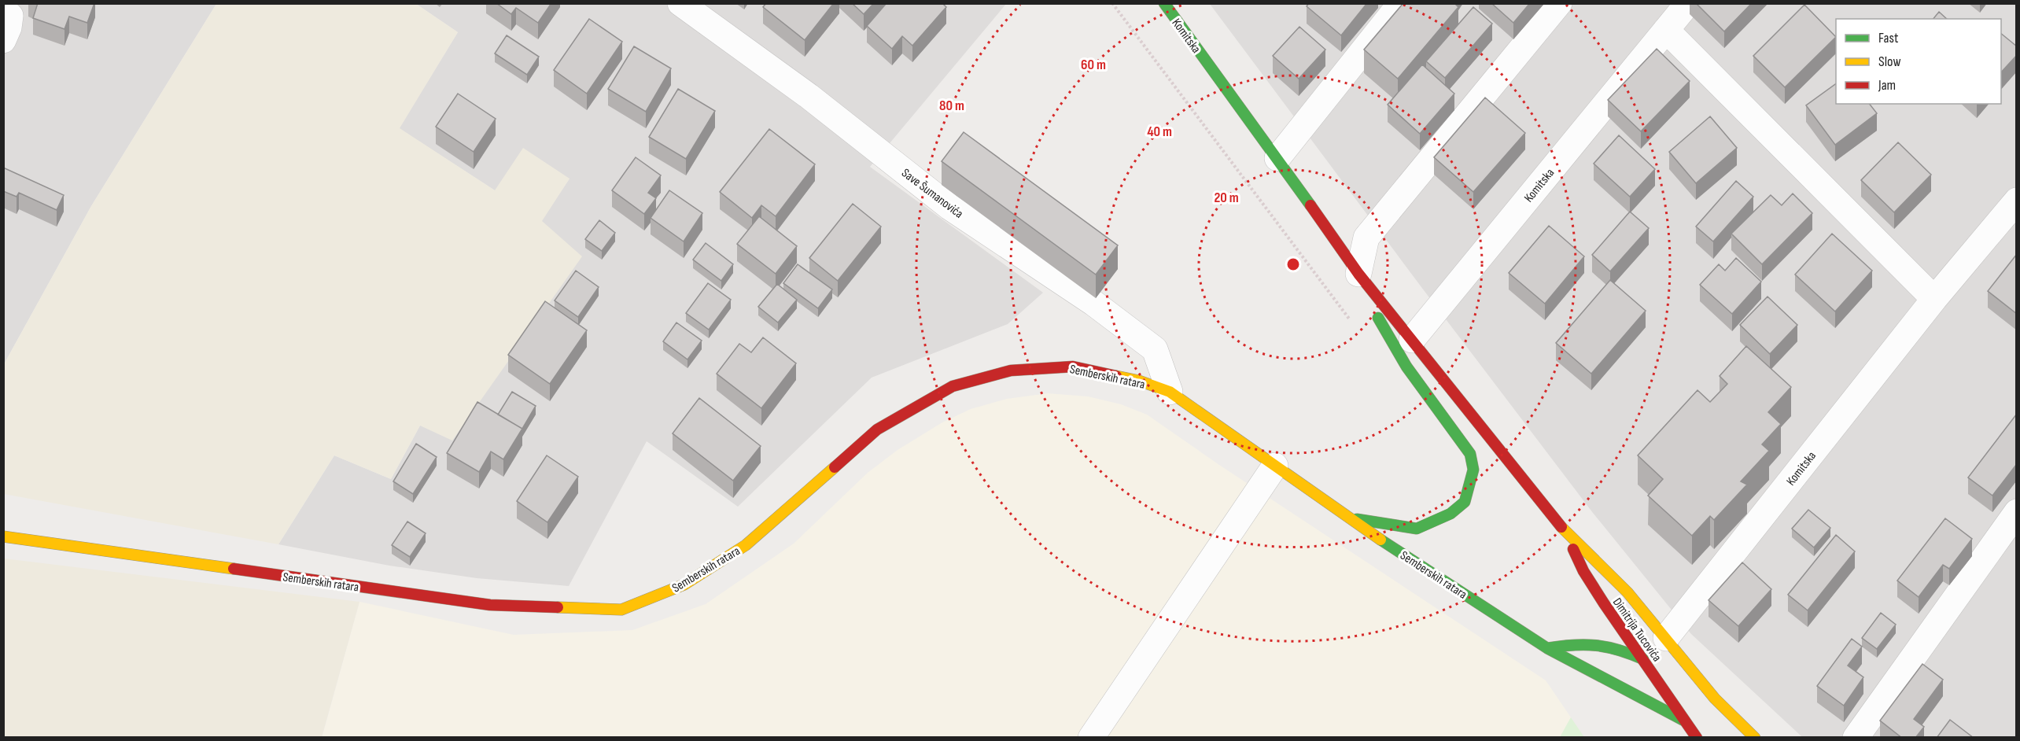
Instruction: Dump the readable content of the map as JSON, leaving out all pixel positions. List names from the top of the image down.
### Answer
{
  "streets": {
    "main road": ["Komitska", "Semberskih ratara", "Dimitrija Tucovića"],
    "street": ["Save Šumanovića"]
  },
  "crossings": [
    ["Komitska", "Dimitrija Tucovića"],
    ["Save Šumanovića", "Semberskih ratara"],
    ["Semberskih ratara", "Dimitrija Tucovića"]
  ],
  "legend": ["Fast", "Slow", "Jam"],
  "rings": [
    "60 m",
    "80 m",
    "40 m",
    "20 m"
  ]
}
